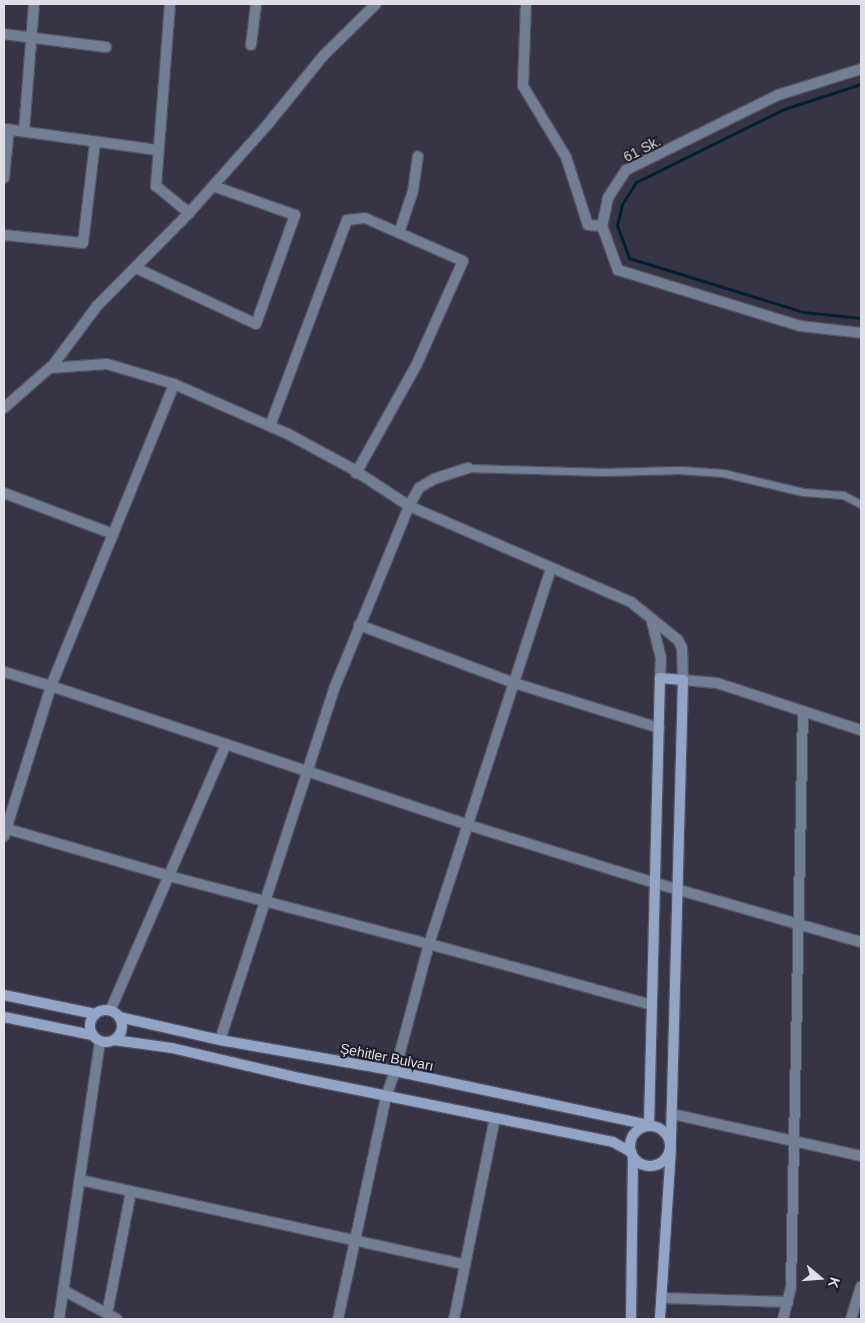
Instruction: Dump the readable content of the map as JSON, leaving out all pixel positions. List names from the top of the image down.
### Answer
{
  "streets": {
    "main road": ["Şehitler Bulvarı"],
    "street": ["61 Sk."]
  },
  "north": "right"
}
